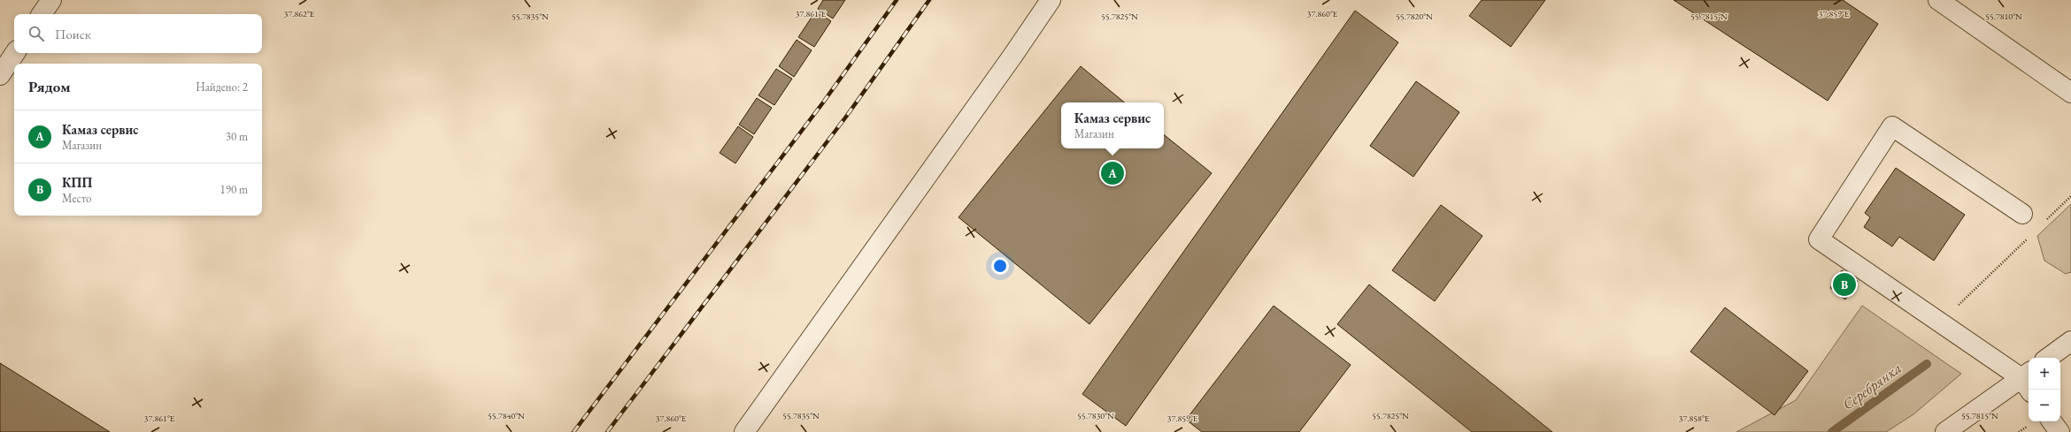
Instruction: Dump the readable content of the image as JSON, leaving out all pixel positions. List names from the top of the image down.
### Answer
{
  "water": ["Серебрянка"],
  "page": {
    "search": "Поиск",
    "heading": ["Рядом", "Найдено: 2"],
    "popup": ["Камаз сервис", "Магазин"],
    "list": [
      {
        "mark": "A",
        "name": "Камаз сервис",
        "note": "Магазин",
        "value": "30 m"
      },
      {
        "mark": "B",
        "name": "КПП",
        "note": "Место",
        "value": "190 m"
      }
    ],
    "pins": ["A", "B"],
    "map_buttons": ["+", "−"]
  },
  "coordinates": [
    "37.862°E",
    "37.861°E",
    "37.860°E",
    "37.859°E",
    "55.7835°N",
    "55.7825°N",
    "55.7820°N",
    "55.7815°N",
    "55.7810°N",
    "55.7840°N",
    "55.7830°N",
    "37.858°E"
  ]
}
